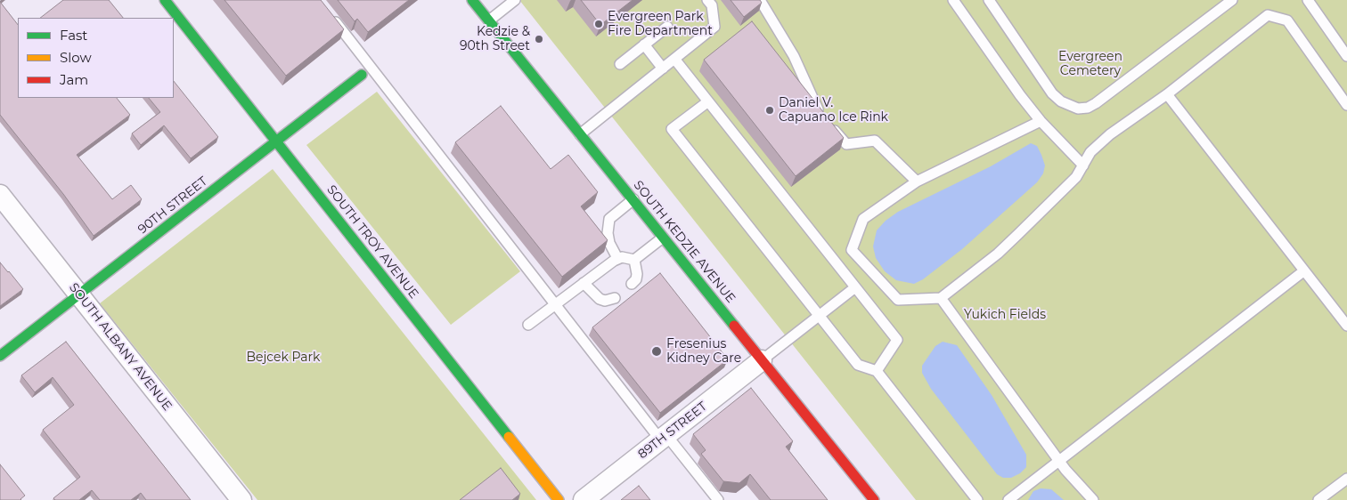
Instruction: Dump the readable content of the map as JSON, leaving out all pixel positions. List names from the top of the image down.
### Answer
{
  "streets": {
    "street": [
      "90TH STREET",
      "SOUTH TROY AVENUE",
      "SOUTH KEDZIE AVENUE",
      "SOUTH ALBANY AVENUE",
      "89TH STREET"
    ]
  },
  "crossings": [
    ["90TH STREET", "SOUTH TROY AVENUE"],
    ["90TH STREET", "SOUTH ALBANY AVENUE"],
    ["SOUTH KEDZIE AVENUE", "89TH STREET"]
  ],
  "parks": ["Evergreen Cemetery", "Yukich Fields", "Bejcek Park"],
  "places": [
    "Evergreen Park Fire Department",
    "Kedzie & 90th Street",
    "Daniel V. Capuano Ice Rink",
    "Fresenius Kidney Care"
  ],
  "legend": ["Fast", "Slow", "Jam"]
}
